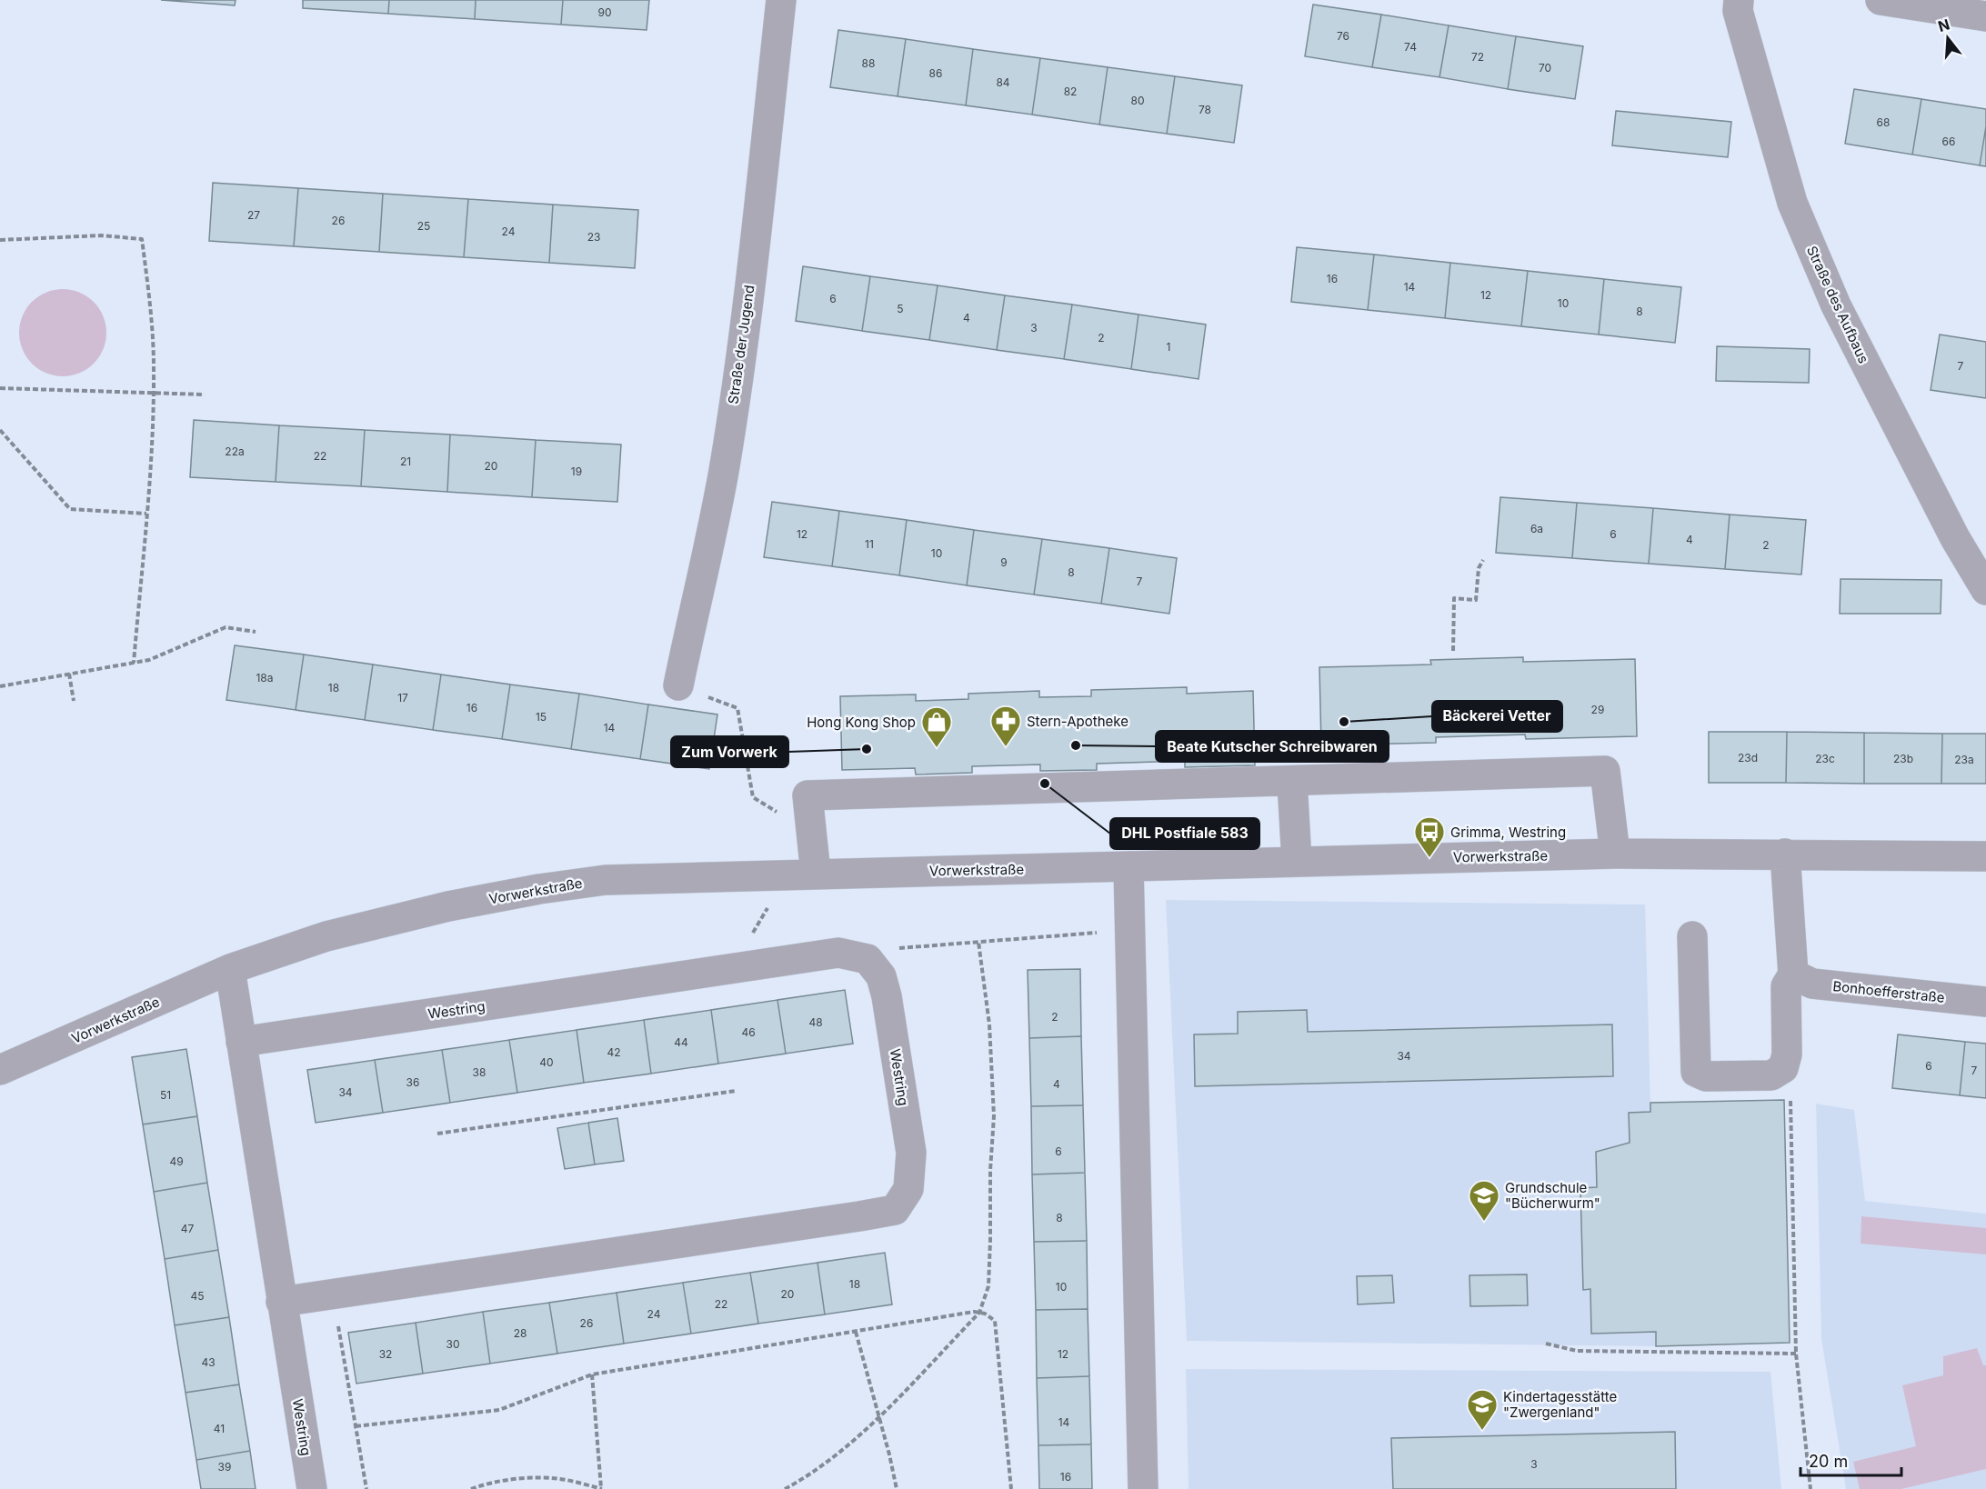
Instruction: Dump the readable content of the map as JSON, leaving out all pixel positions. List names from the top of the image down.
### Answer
{
  "streets": {
    "street": [
      "Straße des Aufbaus",
      "Straße der Jugend",
      "Vorwerkstraße",
      "Bonhoefferstraße",
      "Westring"
    ]
  },
  "crossings": [
    ["Vorwerkstraße", "Westring"]
  ],
  "places": {
    "other": [
      "Bäckerei Vetter",
      "Beate Kutscher Schreibwaren",
      "Zum Vorwerk",
      "DHL Postfiale 583"
    ],
    "pharmacy": ["Stern-Apotheke"],
    "shop": ["Hong Kong Shop"],
    "bus stop": ["Grimma, Westring"],
    "school or university": ["Grundschule \"Bücherwurm\"", "Kindertagesstätte \"Zwergenland\""]
  },
  "house_numbers": [
    "90",
    "76",
    "74",
    "72",
    "88",
    "70",
    "86",
    "84",
    "82",
    "80",
    "78",
    "68",
    "66",
    "27",
    "26",
    "25",
    "24",
    "23",
    "16",
    "14",
    "12",
    "6",
    "10",
    "5",
    "8",
    "4",
    "3",
    "2",
    "1",
    "7",
    "22a",
    "22",
    "21",
    "20",
    "19",
    "6a",
    "12",
    "6",
    "4",
    "11",
    "2",
    "10",
    "9",
    "8",
    "7",
    "18a",
    "18",
    "17",
    "16",
    "29",
    "15",
    "14",
    "23d",
    "23c",
    "23b",
    "23a",
    "2",
    "48",
    "46",
    "44",
    "42",
    "34",
    "40",
    "6",
    "7",
    "38",
    "36",
    "4",
    "34",
    "51",
    "6",
    "49",
    "8",
    "47",
    "18",
    "10",
    "20",
    "45",
    "22",
    "24",
    "26",
    "28",
    "30",
    "32",
    "12",
    "43",
    "14",
    "41",
    "3",
    "39",
    "16"
  ],
  "scale_bar": "20 m",
  "north": "top"
}
